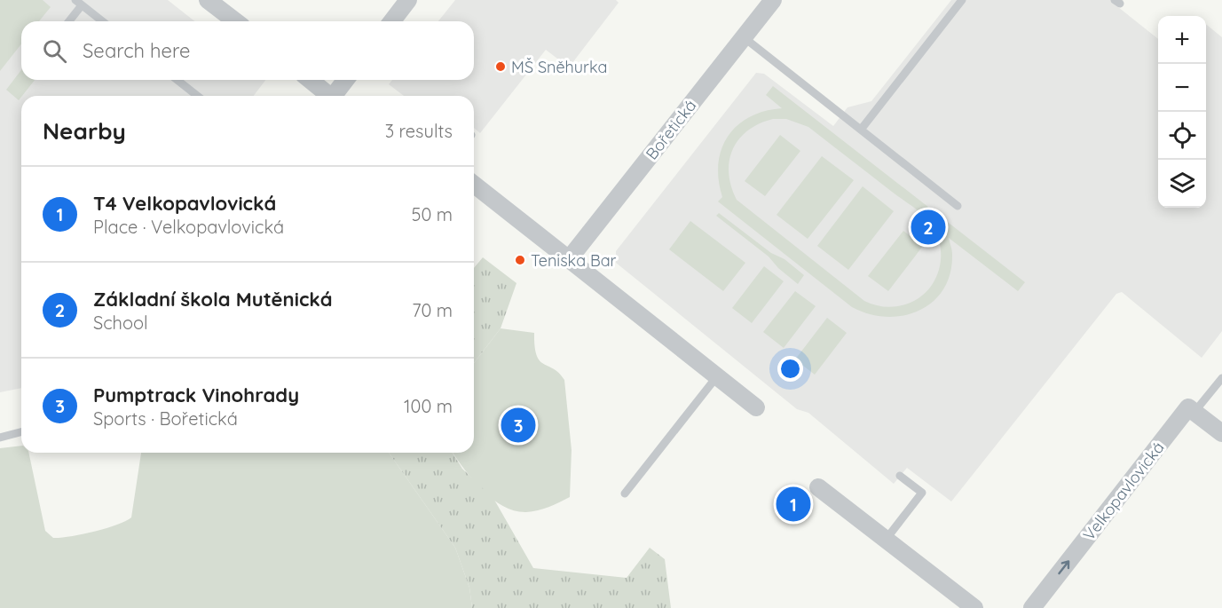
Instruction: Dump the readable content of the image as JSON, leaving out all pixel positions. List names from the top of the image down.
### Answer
{
  "streets": {
    "street": ["Bořetická", "Velkopavlovická"]
  },
  "one_way": ["Velkopavlovická"],
  "places": ["MŠ Sněhurka", "Teniska Bar"],
  "page": {
    "map_buttons": ["+", "−"],
    "search": "Search here",
    "heading": ["Nearby", "3 results"],
    "list": [
      {
        "mark": "1",
        "name": "T4 Velkopavlovická",
        "note": "Place · Velkopavlovická",
        "value": "50 m"
      },
      {
        "mark": "2",
        "name": "Základní škola Mutěnická",
        "note": "School",
        "value": "70 m"
      },
      {
        "mark": "3",
        "name": "Pumptrack Vinohrady",
        "note": "Sports · Bořetická",
        "value": "100 m"
      }
    ],
    "pins": ["2", "3", "1"]
  }
}
